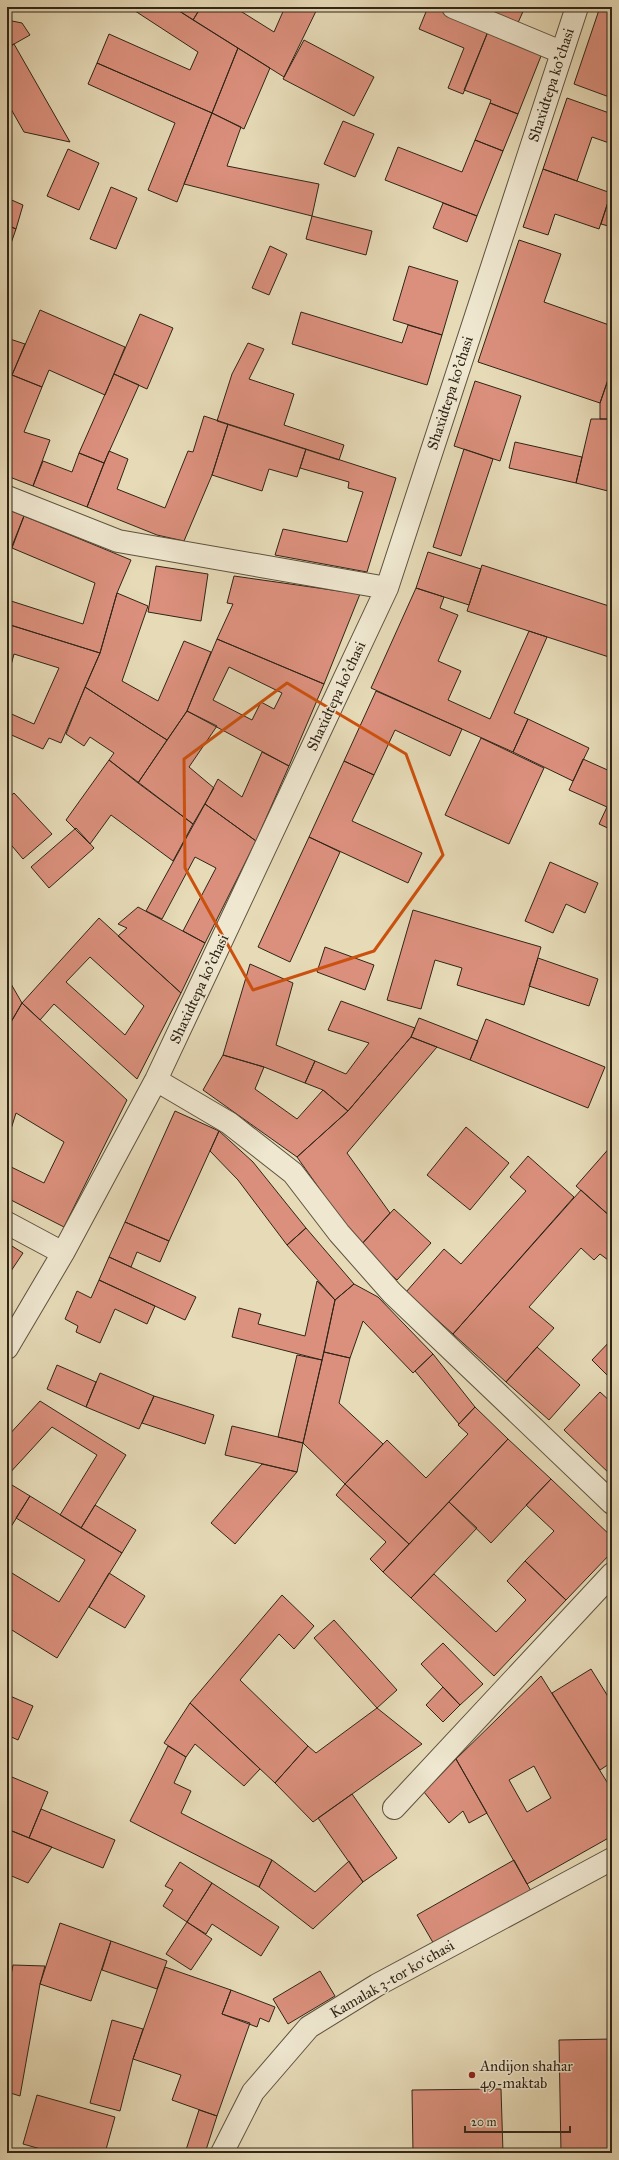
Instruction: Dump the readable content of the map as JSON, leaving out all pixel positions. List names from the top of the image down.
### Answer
{
  "streets": {
    "street": ["Shaxidtepa ko'chasi", "Kamalak 3-tor koʻchasi"]
  },
  "places": ["Andijon shahar 49-maktab"],
  "scale_bar": "20 m"
}
